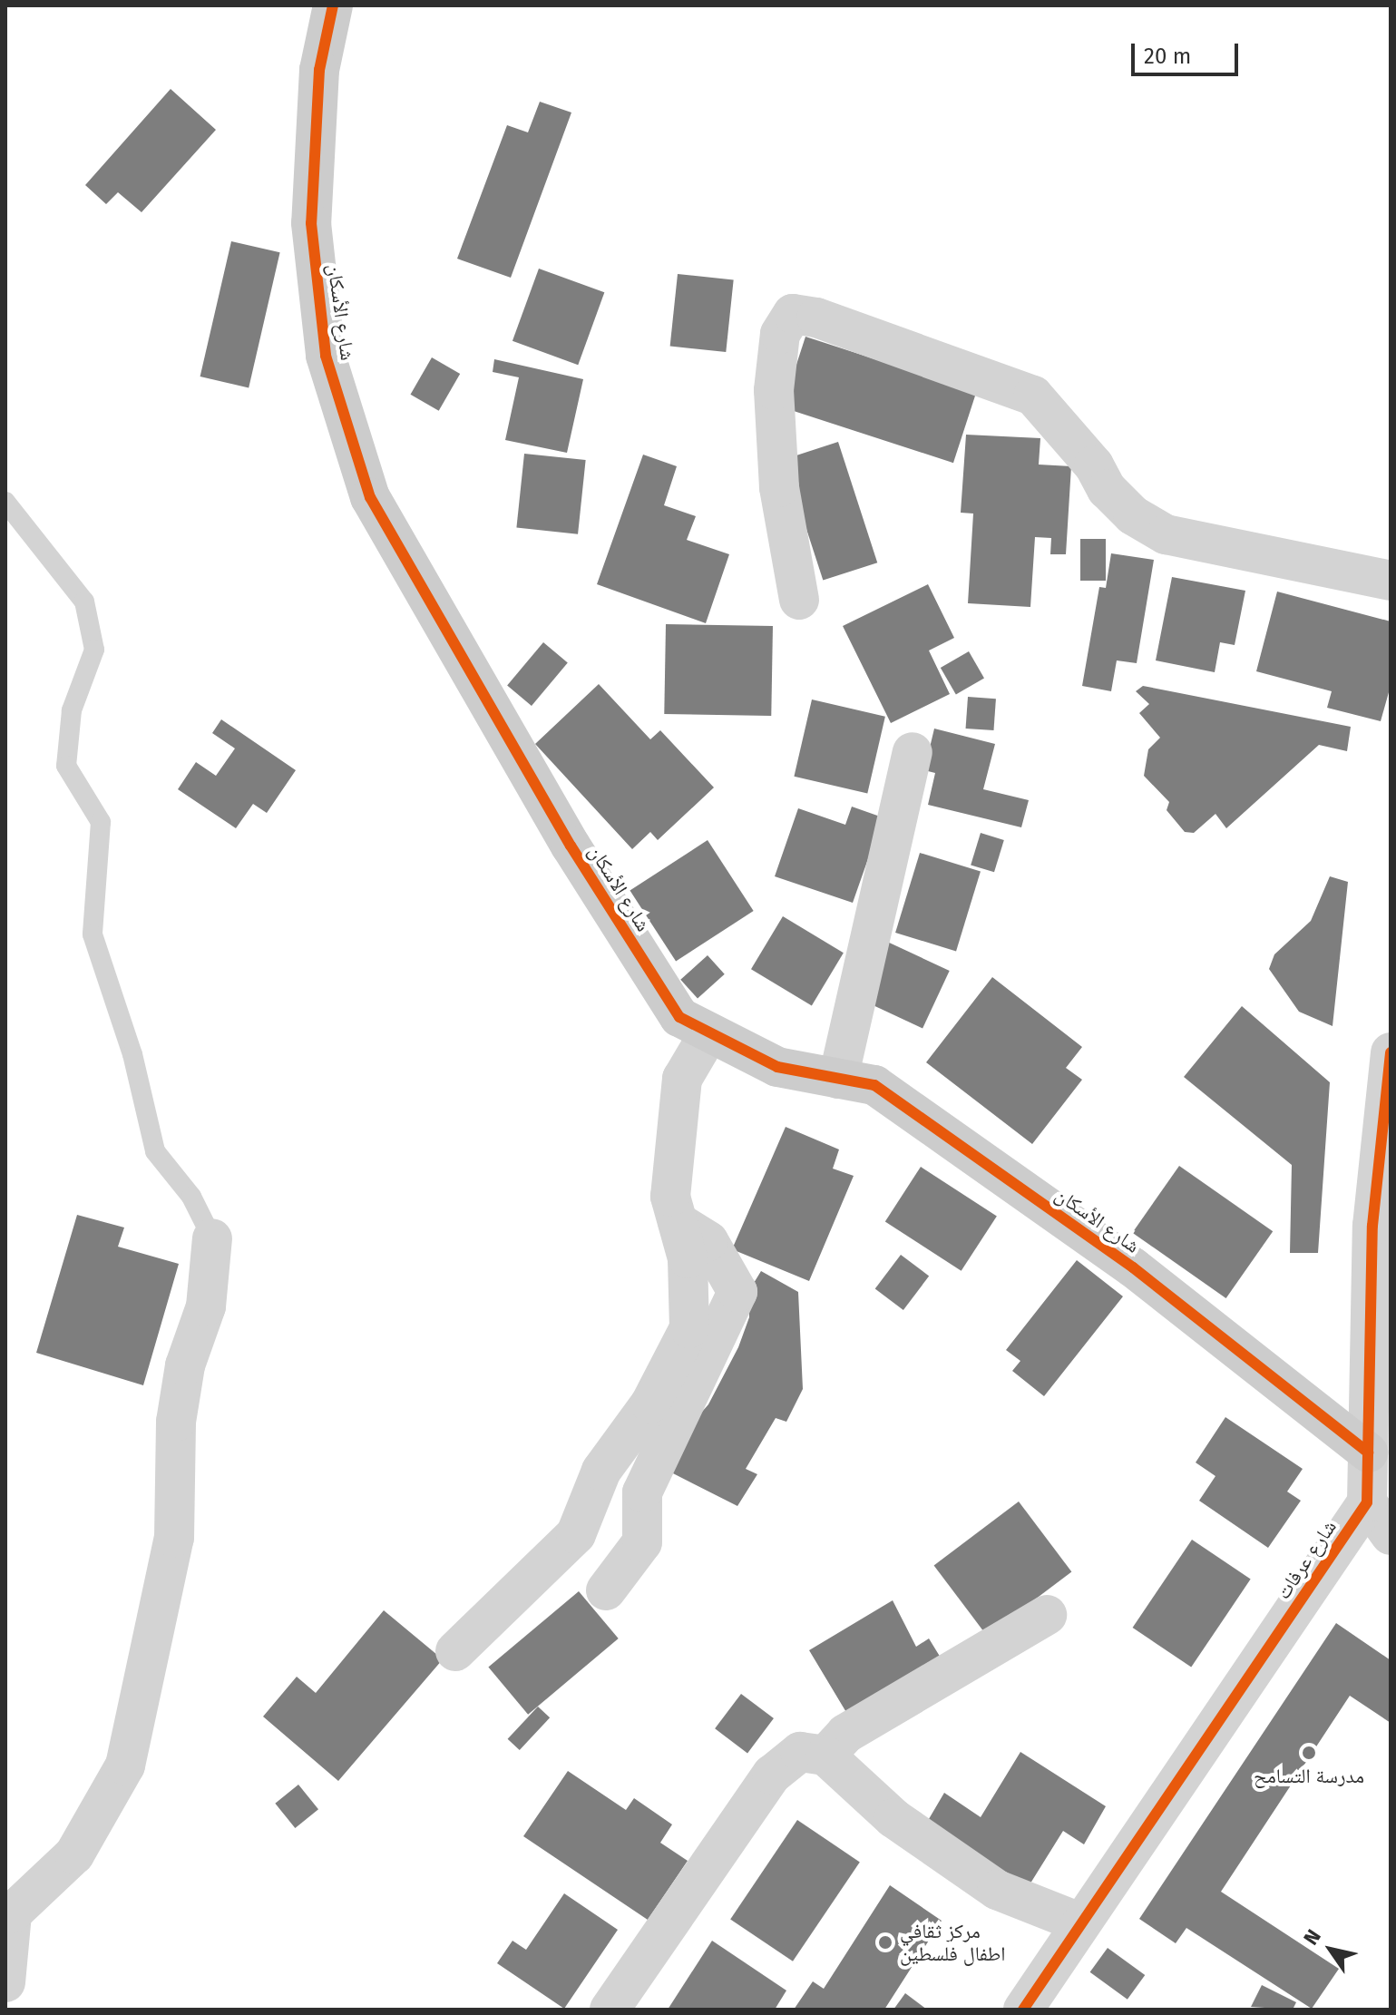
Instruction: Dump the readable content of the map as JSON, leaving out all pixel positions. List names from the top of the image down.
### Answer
{
  "streets": {
    "street": ["شارع الأسكان", "شارع عرفات"]
  },
  "places": ["مدرسة التسامح", "مركز ثقافي اطفال فلسطين"],
  "scale_bar": "20 m",
  "north": "top left"
}
